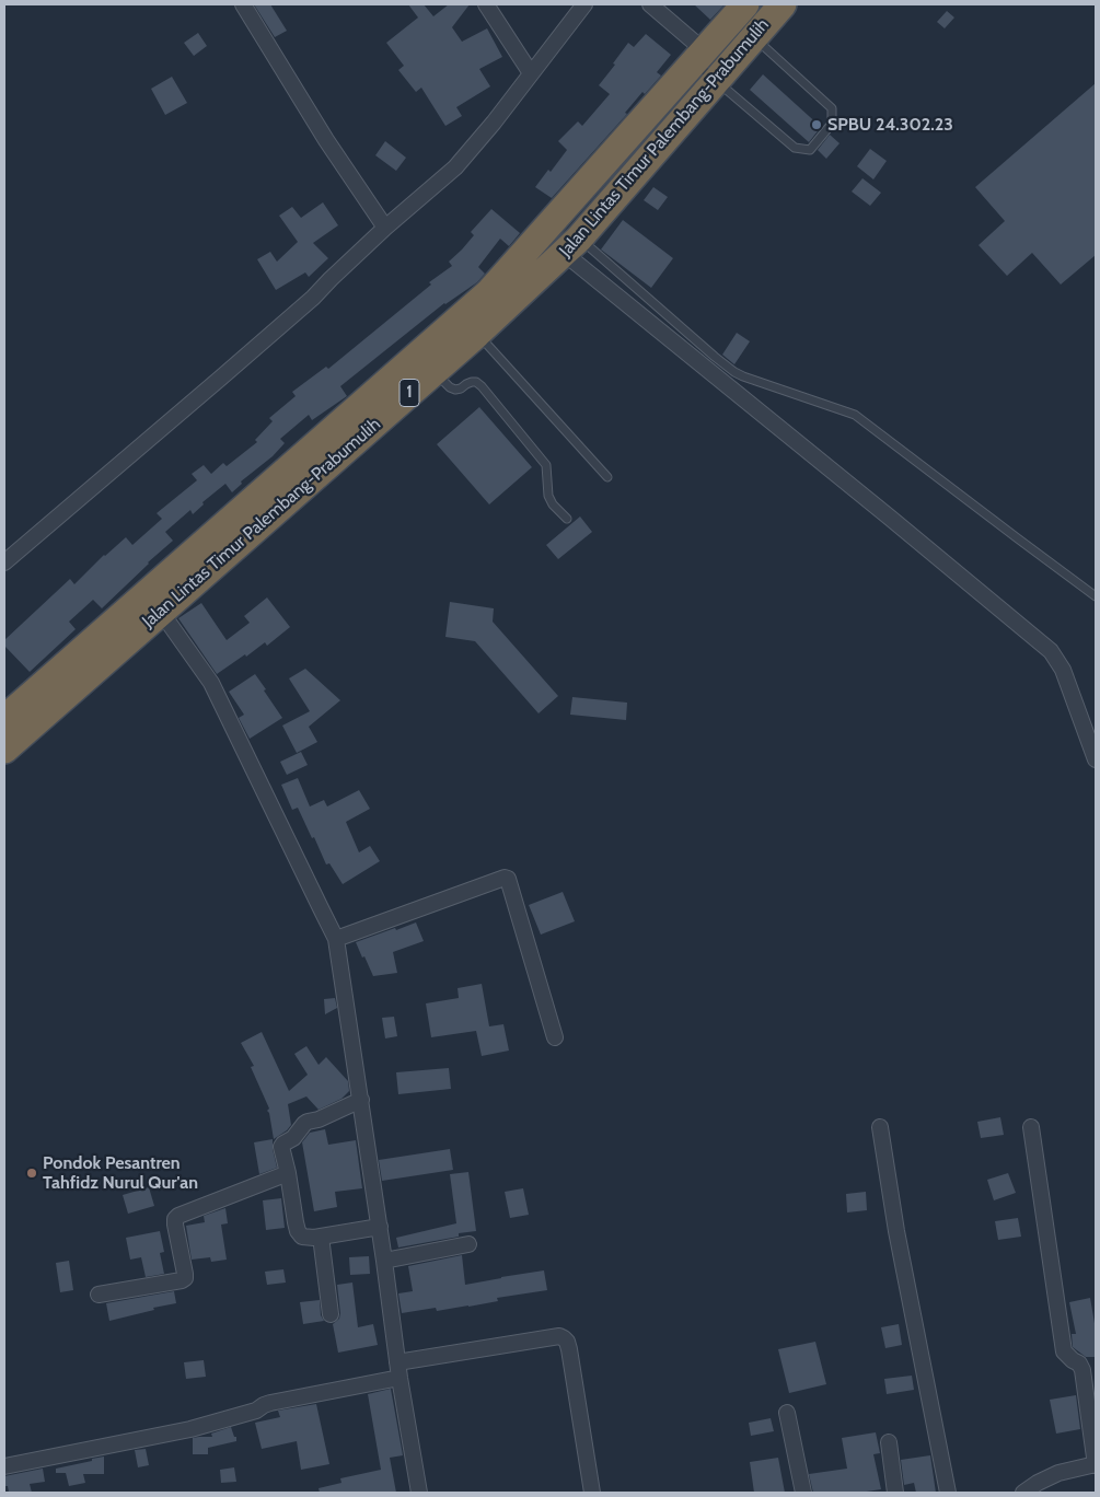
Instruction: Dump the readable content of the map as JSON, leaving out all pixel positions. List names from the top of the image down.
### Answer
{
  "streets": {
    "highway": ["Jalan Lintas Timur Palembang-Prabumulih", "1"]
  },
  "places": ["SPBU 24.302.23", "Pondok Pesantren Tahfidz Nurul Qur'an"]
}
